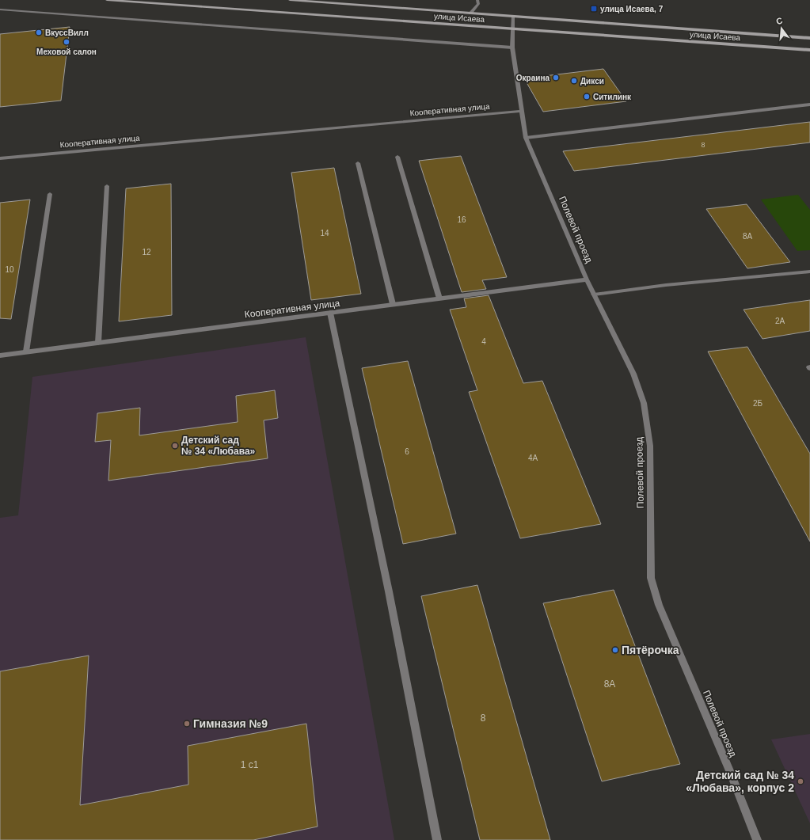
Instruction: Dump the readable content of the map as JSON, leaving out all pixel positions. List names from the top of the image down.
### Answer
{
  "streets": {
    "main road": ["улица Исаева"],
    "street": ["Кооперативная улица", "Полевой проезд"]
  },
  "crossings": [
    ["улица Исаева", "Полевой проезд"],
    ["Кооперативная улица", "Полевой проезд"]
  ],
  "places": {
    "transit": ["улица Исаева, 7"],
    "other": [
      "ВкуссВилл",
      "Меховой салон",
      "Окраина",
      "Дикси",
      "Ситилинк",
      "Детский сад № 34 «Любава»",
      "Пятёрочка",
      "Гимназия №9",
      "Детский сад № 34 «Любава», корпус 2"
    ]
  },
  "house_numbers": [
    "8",
    "16",
    "14",
    "8А",
    "12",
    "10",
    "2А",
    "4",
    "2Б",
    "6",
    "4А",
    "8А",
    "8",
    "1 с1"
  ],
  "north": "top"
}
